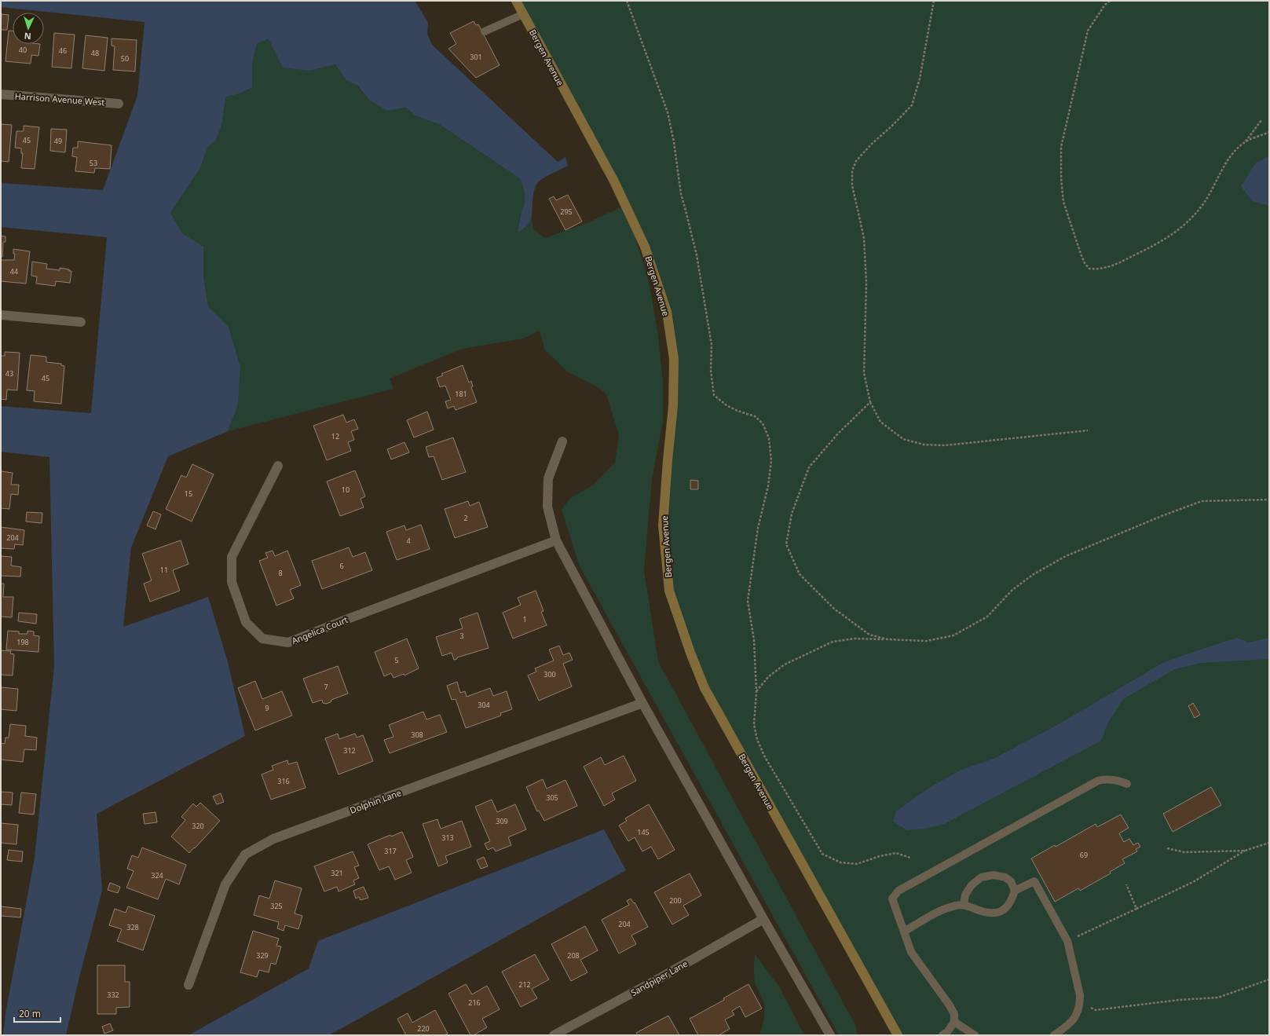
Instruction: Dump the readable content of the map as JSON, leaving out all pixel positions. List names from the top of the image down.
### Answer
{
  "streets": {
    "main road": ["Bergen Avenue"],
    "street": [
      "Harrison Avenue West",
      "Angelica Court",
      "Dolphin Lane",
      "Sandpiper Lane"
    ]
  },
  "house_numbers": [
    "40",
    "46",
    "48",
    "301",
    "50",
    "45",
    "49",
    "53",
    "295",
    "44",
    "43",
    "45",
    "181",
    "12",
    "10",
    "15",
    "2",
    "204",
    "4",
    "6",
    "11",
    "8",
    "1",
    "3",
    "198",
    "5",
    "300",
    "7",
    "304",
    "9",
    "308",
    "312",
    "316",
    "305",
    "309",
    "320",
    "145",
    "313",
    "317",
    "69",
    "321",
    "324",
    "200",
    "325",
    "204",
    "328",
    "329",
    "208",
    "212",
    "332",
    "216",
    "220"
  ],
  "scale_bar": "20 m",
  "north": "bottom"
}
